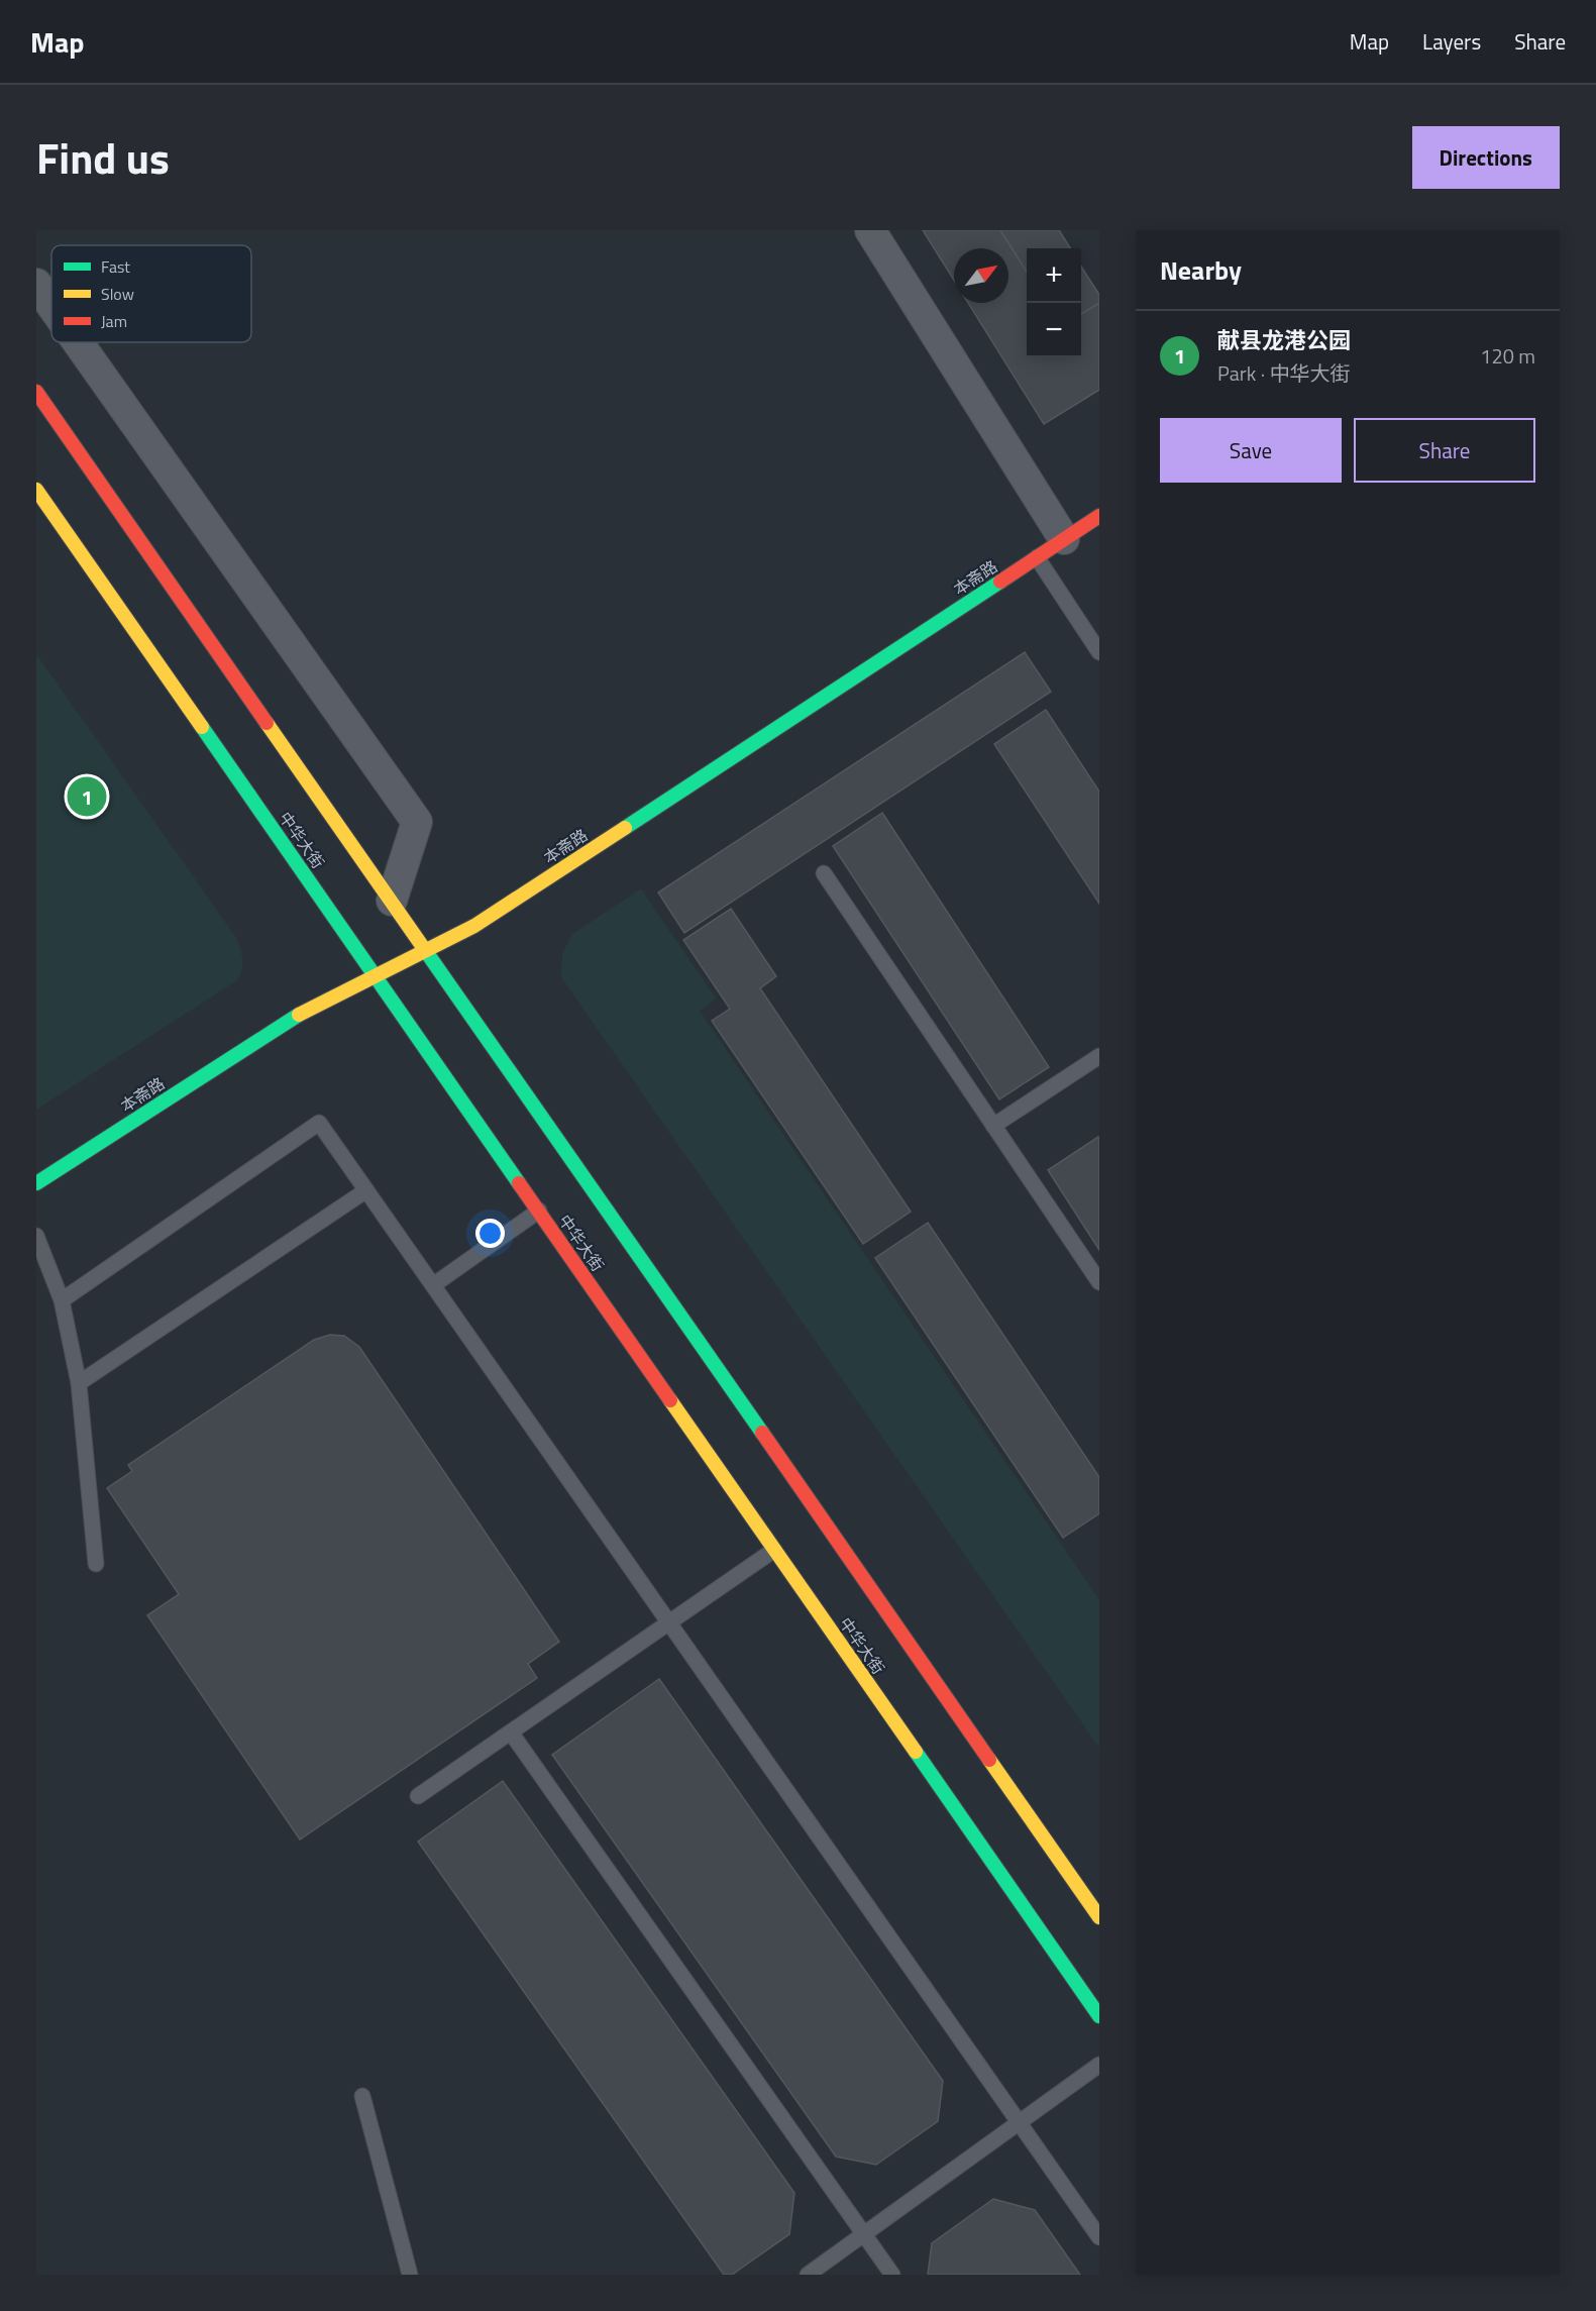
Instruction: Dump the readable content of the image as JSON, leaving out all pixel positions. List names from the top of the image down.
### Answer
{
  "streets": {
    "main road": ["本斋路", "中华大街"]
  },
  "crossings": [
    ["本斋路", "中华大街"]
  ],
  "legend": ["Fast", "Slow", "Jam"],
  "north": "top right",
  "page": {
    "header": "Map",
    "nav": ["Map", "Layers", "Share"],
    "title": "Find us",
    "buttons": [
      "Directions",
      ["Save", "Share"]
    ],
    "heading": "Nearby",
    "map_buttons": ["+", "−"],
    "list": [
      {
        "mark": "1",
        "name": "献县龙港公园",
        "note": "Park · 中华大街",
        "value": "120 m"
      }
    ],
    "pins": "1"
  }
}
